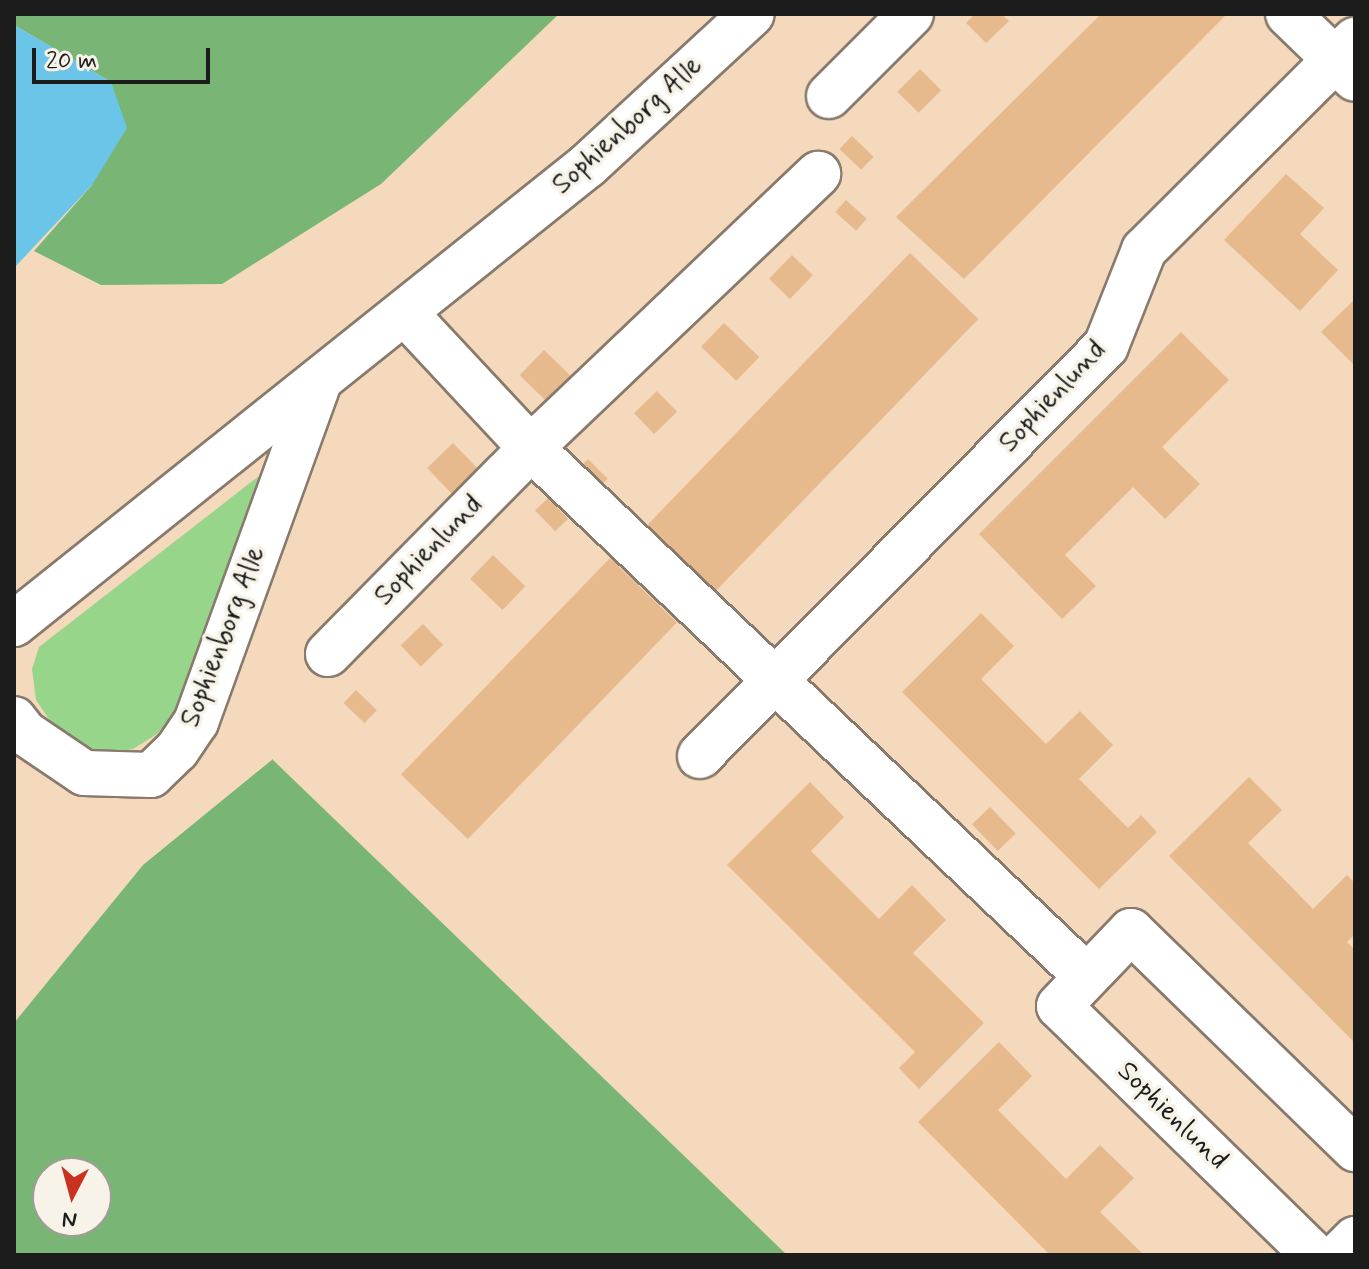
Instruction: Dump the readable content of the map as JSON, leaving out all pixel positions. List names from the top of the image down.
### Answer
{
  "streets": {
    "street": ["Sophienborg Alle", "Sophienlund"]
  },
  "scale_bar": "20 m",
  "north": "bottom"
}
